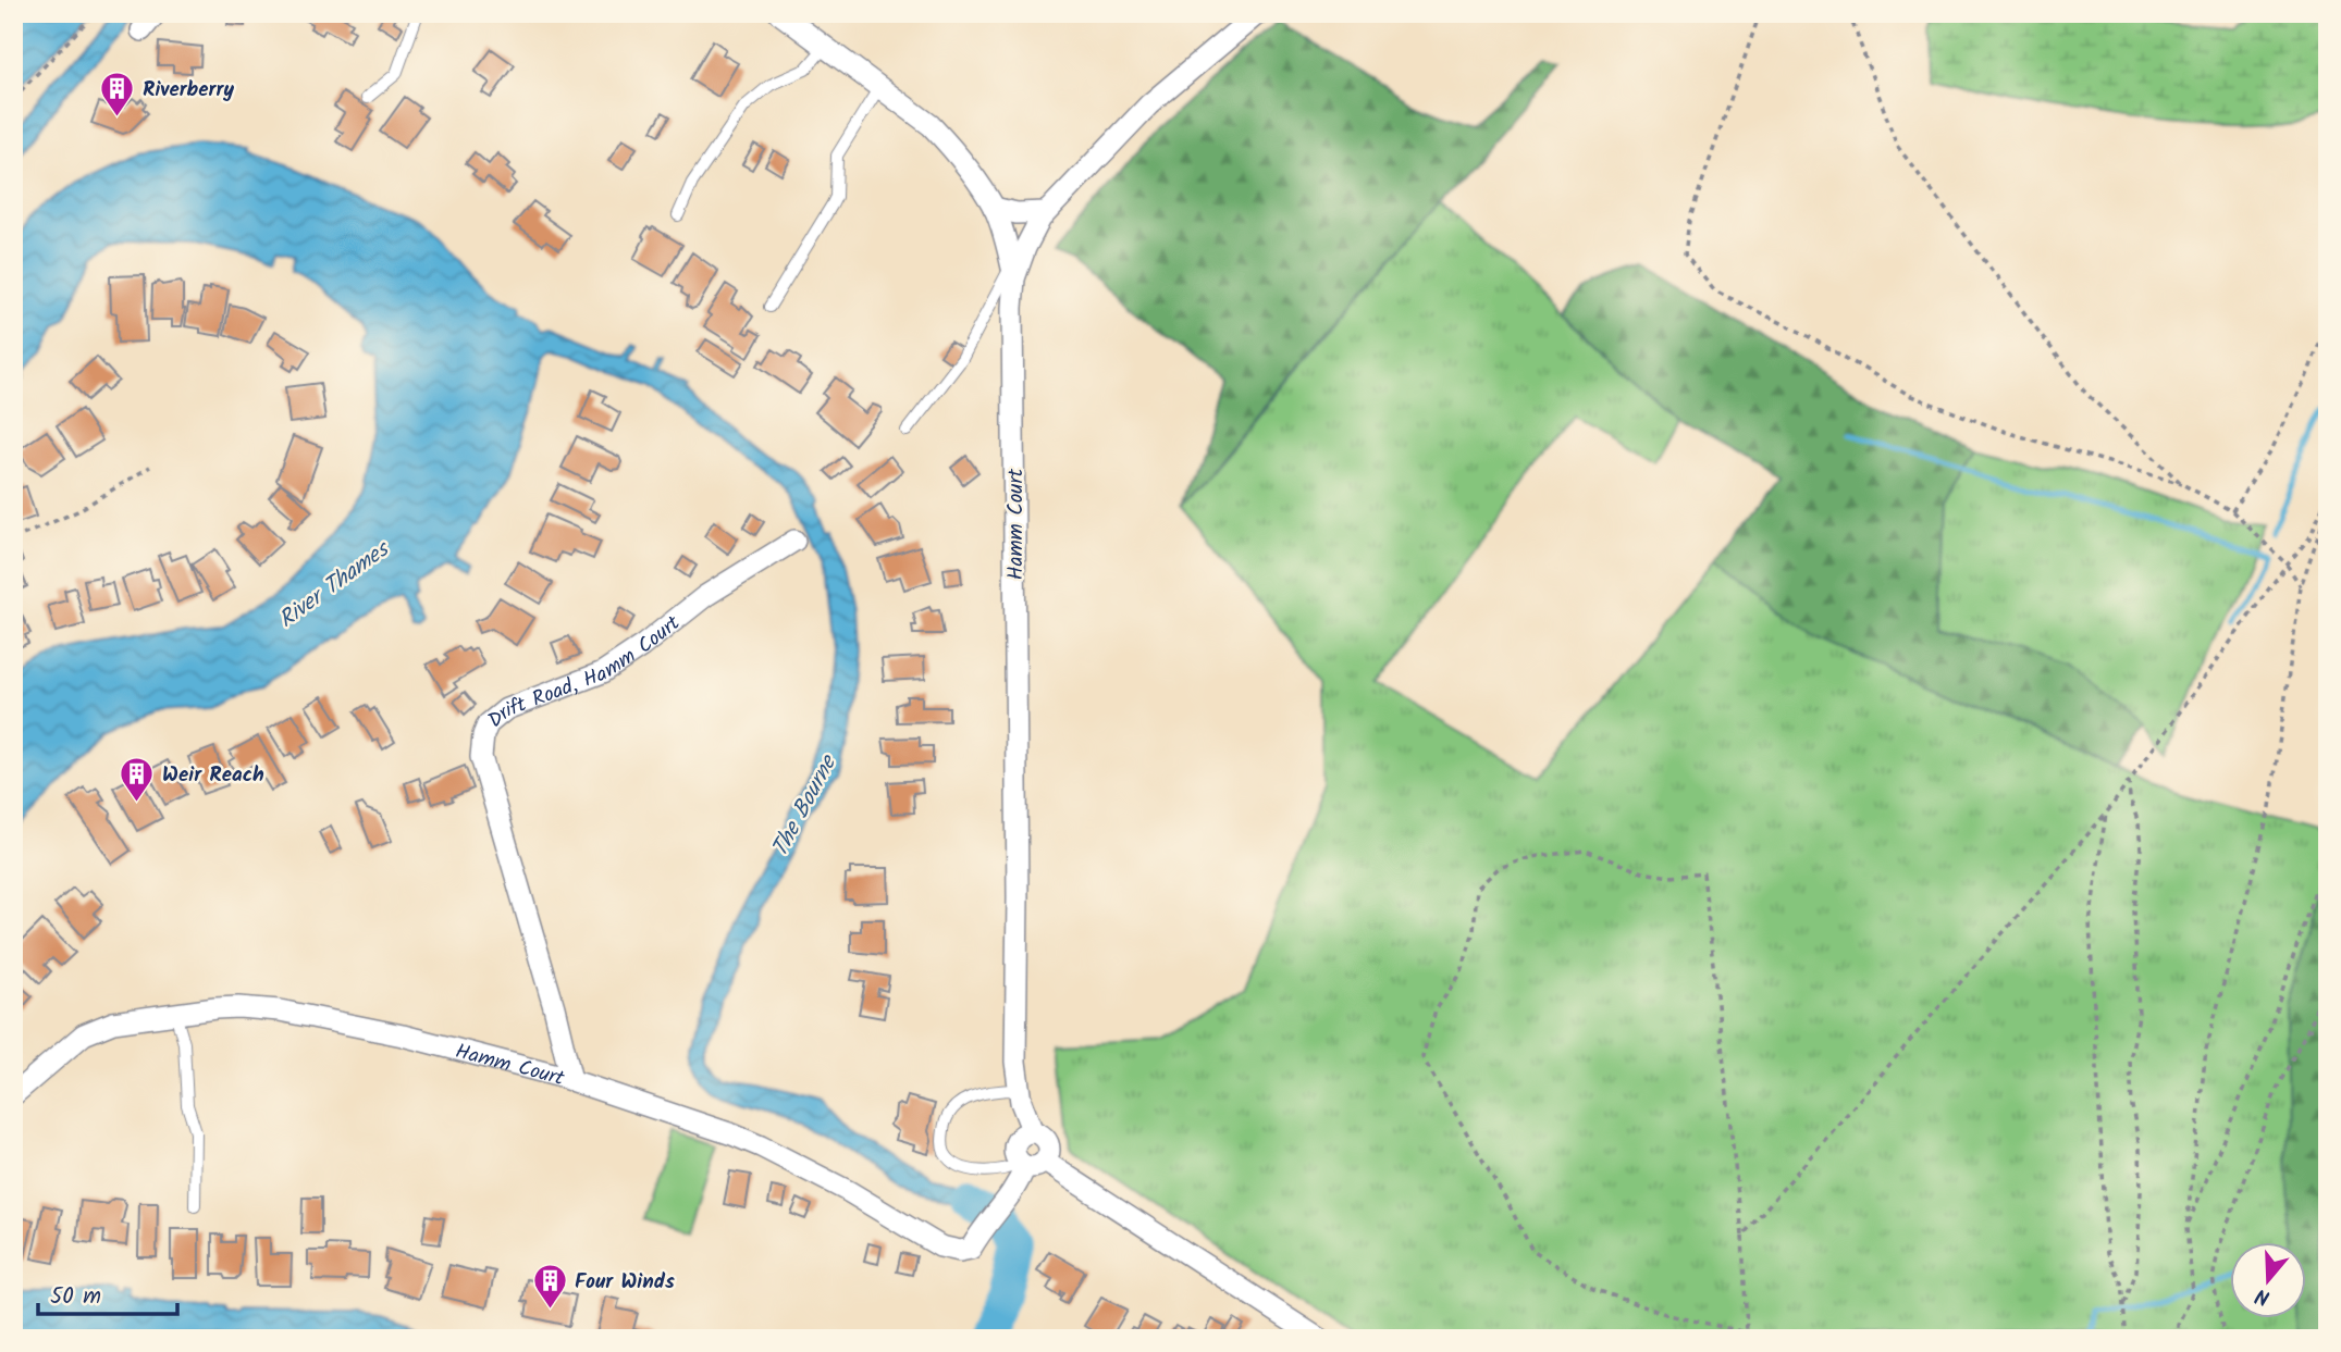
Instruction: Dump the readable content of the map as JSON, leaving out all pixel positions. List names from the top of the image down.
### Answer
{
  "streets": {
    "street": ["Hamm Court", "Drift Road, Hamm Court"]
  },
  "crossings": [
    ["Hamm Court", "Drift Road, Hamm Court"]
  ],
  "water": ["River Thames", "The Bourne"],
  "places": {
    "building": ["Riverberry", "Weir Reach", "Four Winds"]
  },
  "scale_bar": "50 m",
  "north": "bottom"
}
